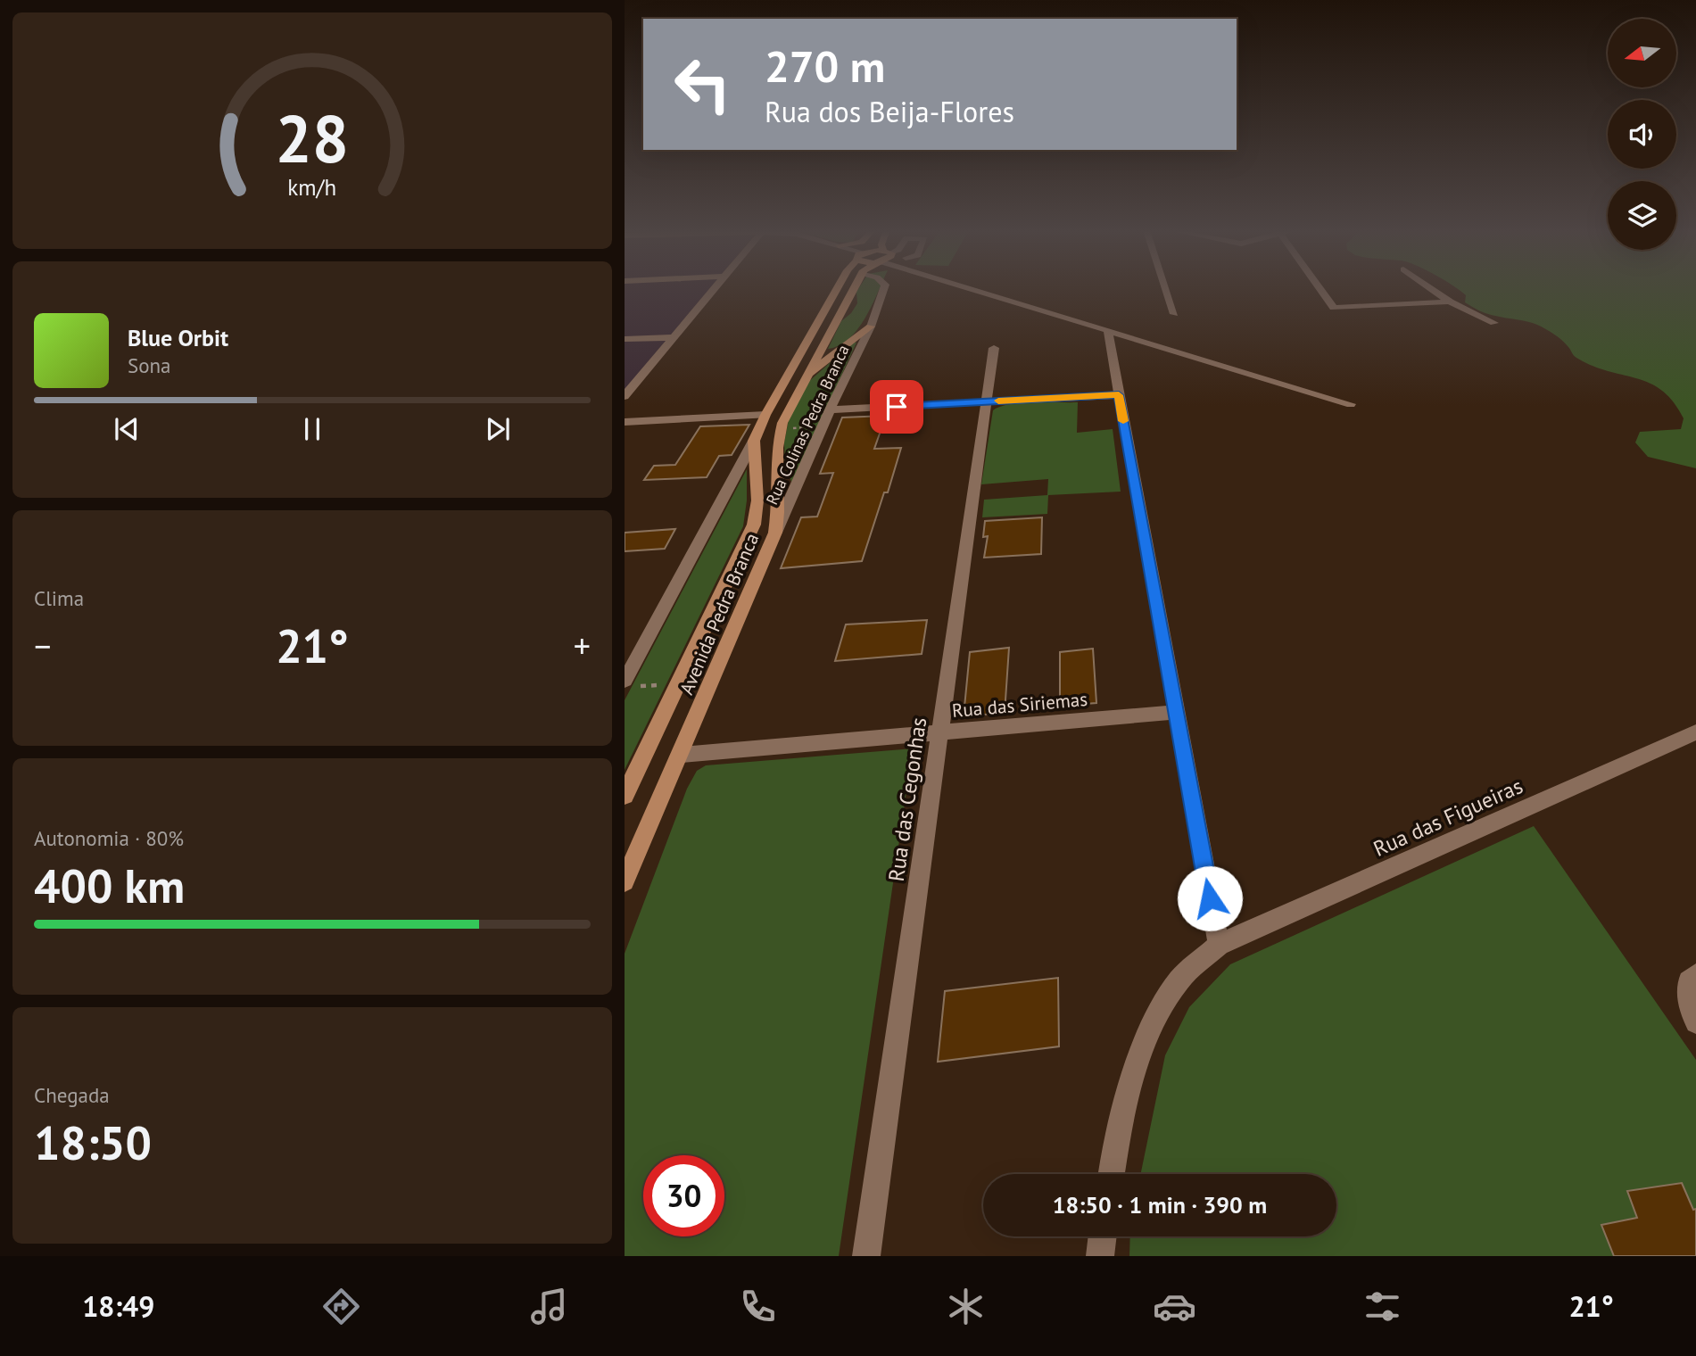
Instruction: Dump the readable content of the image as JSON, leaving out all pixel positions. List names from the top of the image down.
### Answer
{
  "streets": {
    "main road": ["Avenida Pedra Branca"],
    "street": [
      "Rua Colinas Pedra Branca",
      "Rua das Siriemas",
      "Rua das Cegonhas",
      "Rua das Figueiras"
    ]
  },
  "crossings": [
    ["Rua Colinas Pedra Branca", "Avenida Pedra Branca"],
    ["Avenida Pedra Branca", "Rua das Siriemas"],
    ["Rua das Siriemas", "Rua das Cegonhas"]
  ],
  "north": "left",
  "page": {
    "turn": ["270 m", "Rua dos Beija-Flores"],
    "song": ["Blue Orbit", "Sona"],
    "tile": [
      "Clima",
      ["Autonomia · 80%", "400 km"],
      ["Chegada", "18:50"]
    ],
    "heat": ["−", "21°", "+"],
    "limit": "30",
    "trip": "18:50 · 1 min · 390 m",
    "tabs": ["18:49", "21°"],
    "gauge": ["28", "km/h"]
  }
}
